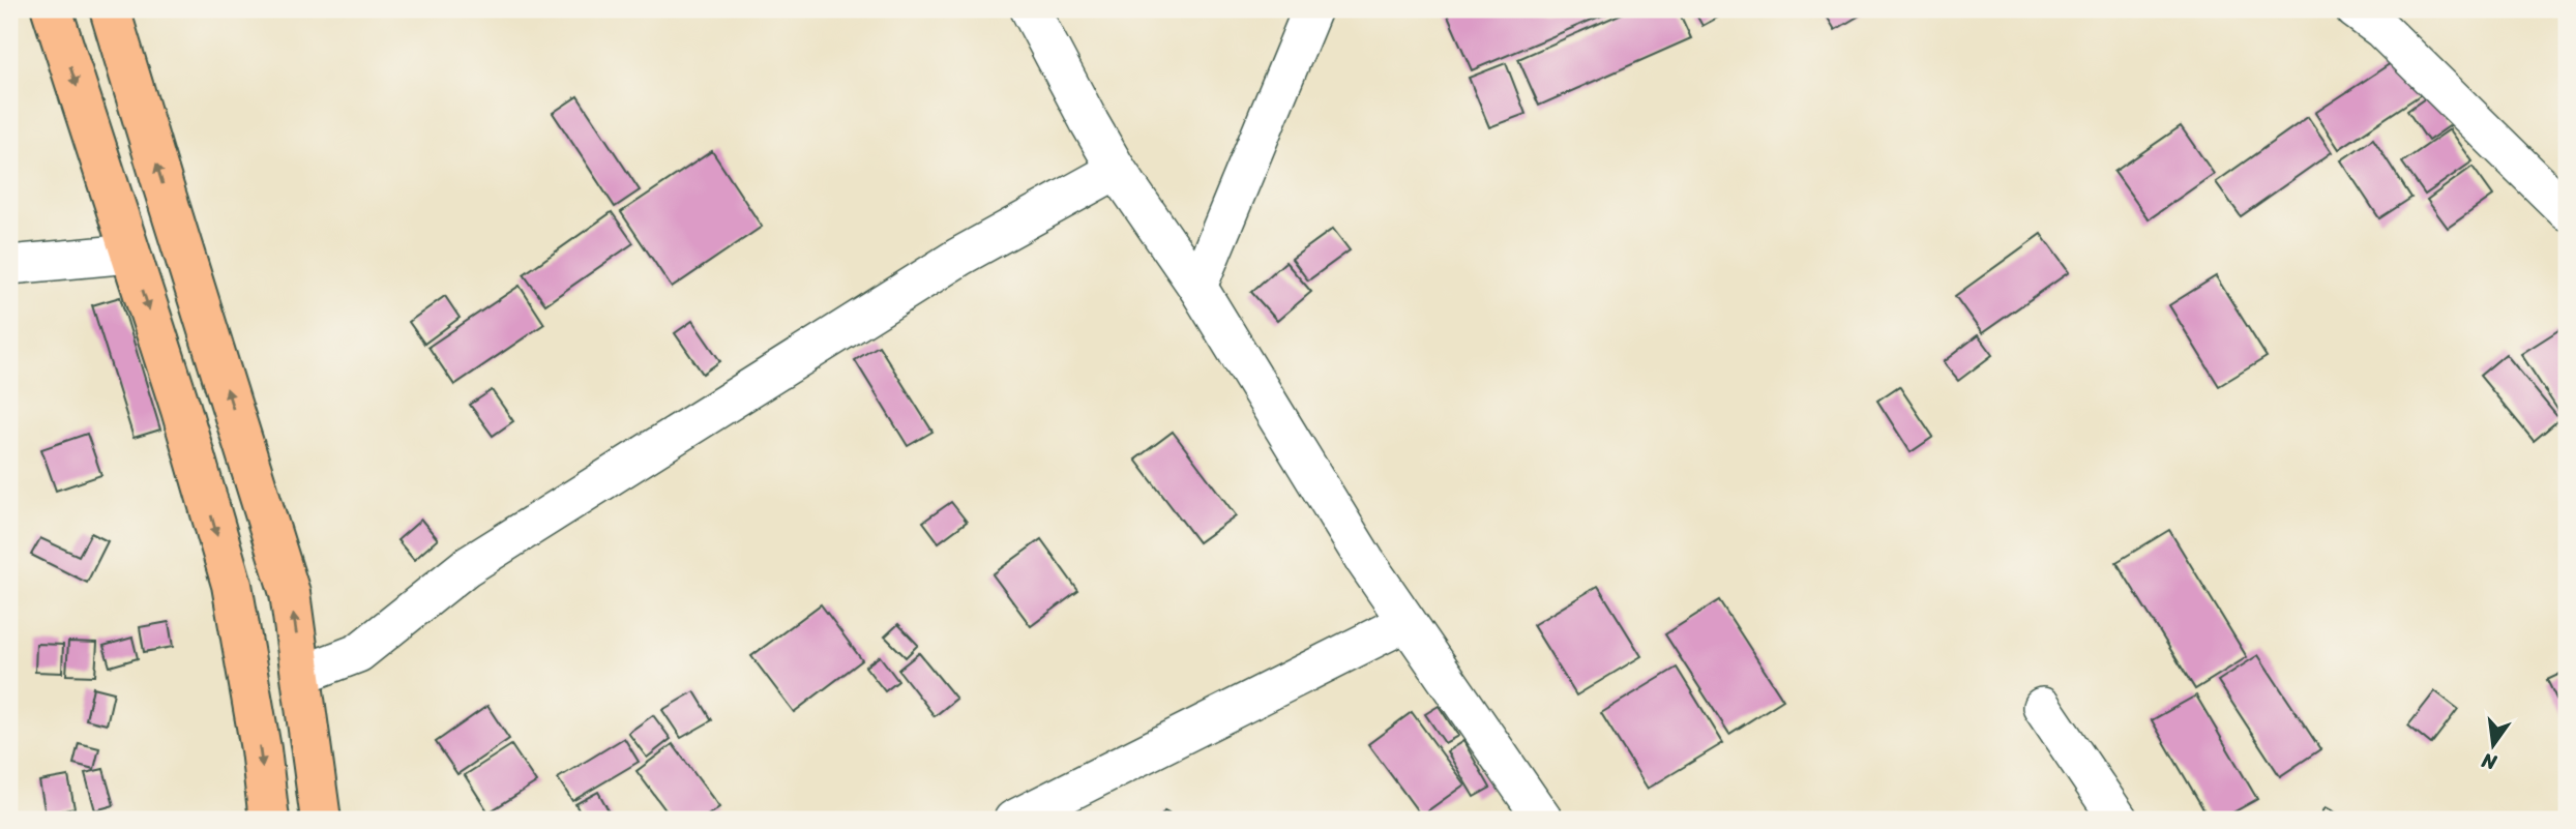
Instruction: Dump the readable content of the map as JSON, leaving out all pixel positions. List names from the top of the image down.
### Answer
{
  "north": "bottom"
}
